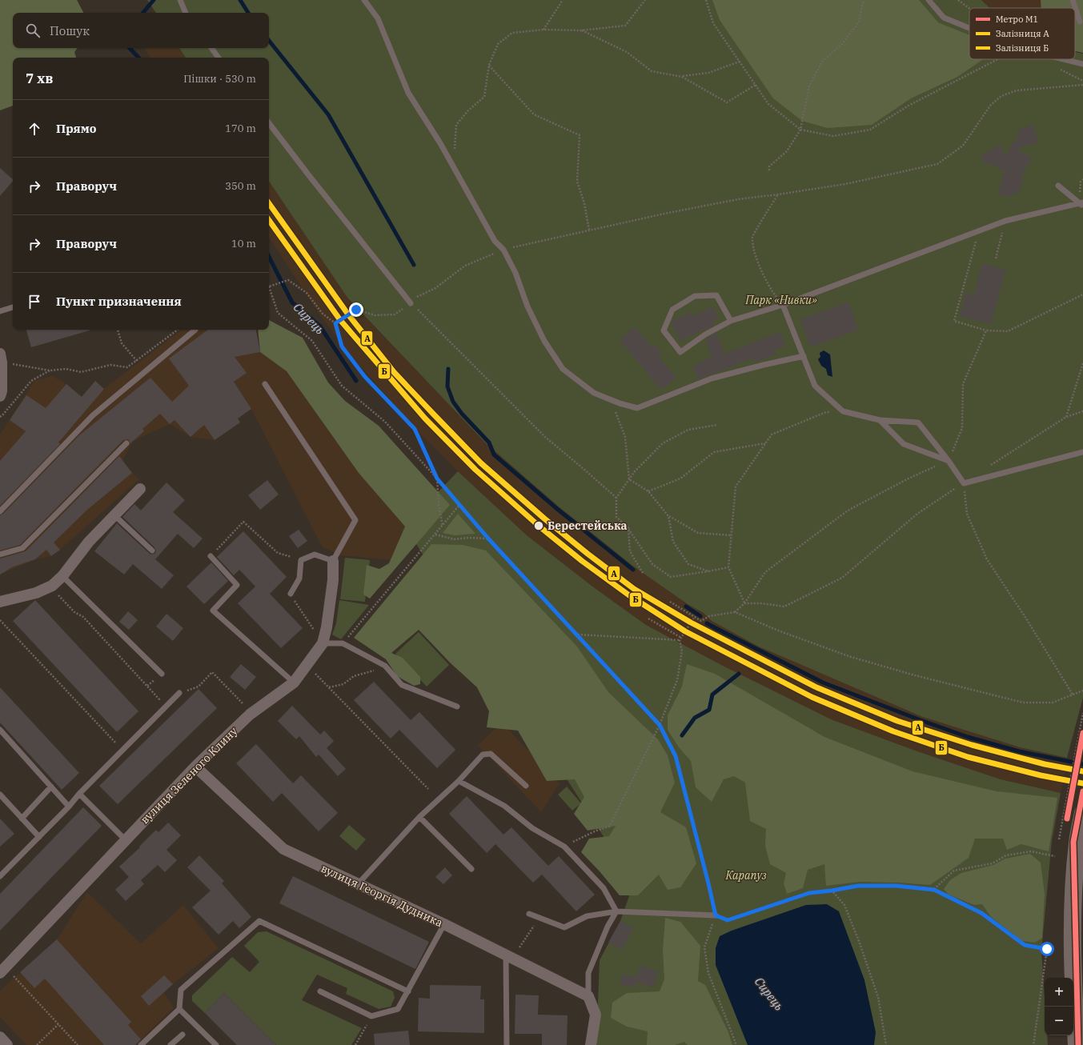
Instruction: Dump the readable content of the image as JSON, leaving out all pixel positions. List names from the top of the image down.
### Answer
{
  "streets": {
    "street": ["вулиця Зеленого Клину", "вулиця Георгія Дудника"]
  },
  "crossings": [
    ["вулиця Зеленого Клину", "вулиця Георгія Дудника"]
  ],
  "water": ["Сирець"],
  "parks": ["Парк «Нивки»", "Карапуз"],
  "places": ["Берестейська"],
  "lines": ["rail line A", "rail line Б", "metro line M1"],
  "legend": ["Метро M1", "Залізниця A", "Залізниця Б"],
  "page": {
    "search": "Пошук",
    "heading": ["7 хв", "Пішки · 530 m"],
    "list": [
      ["Прямо", "170 m"],
      ["Праворуч", "350 m"],
      ["Праворуч", "10 m"],
      "Пункт призначення"
    ],
    "map_buttons": ["+", "−"]
  }
}
